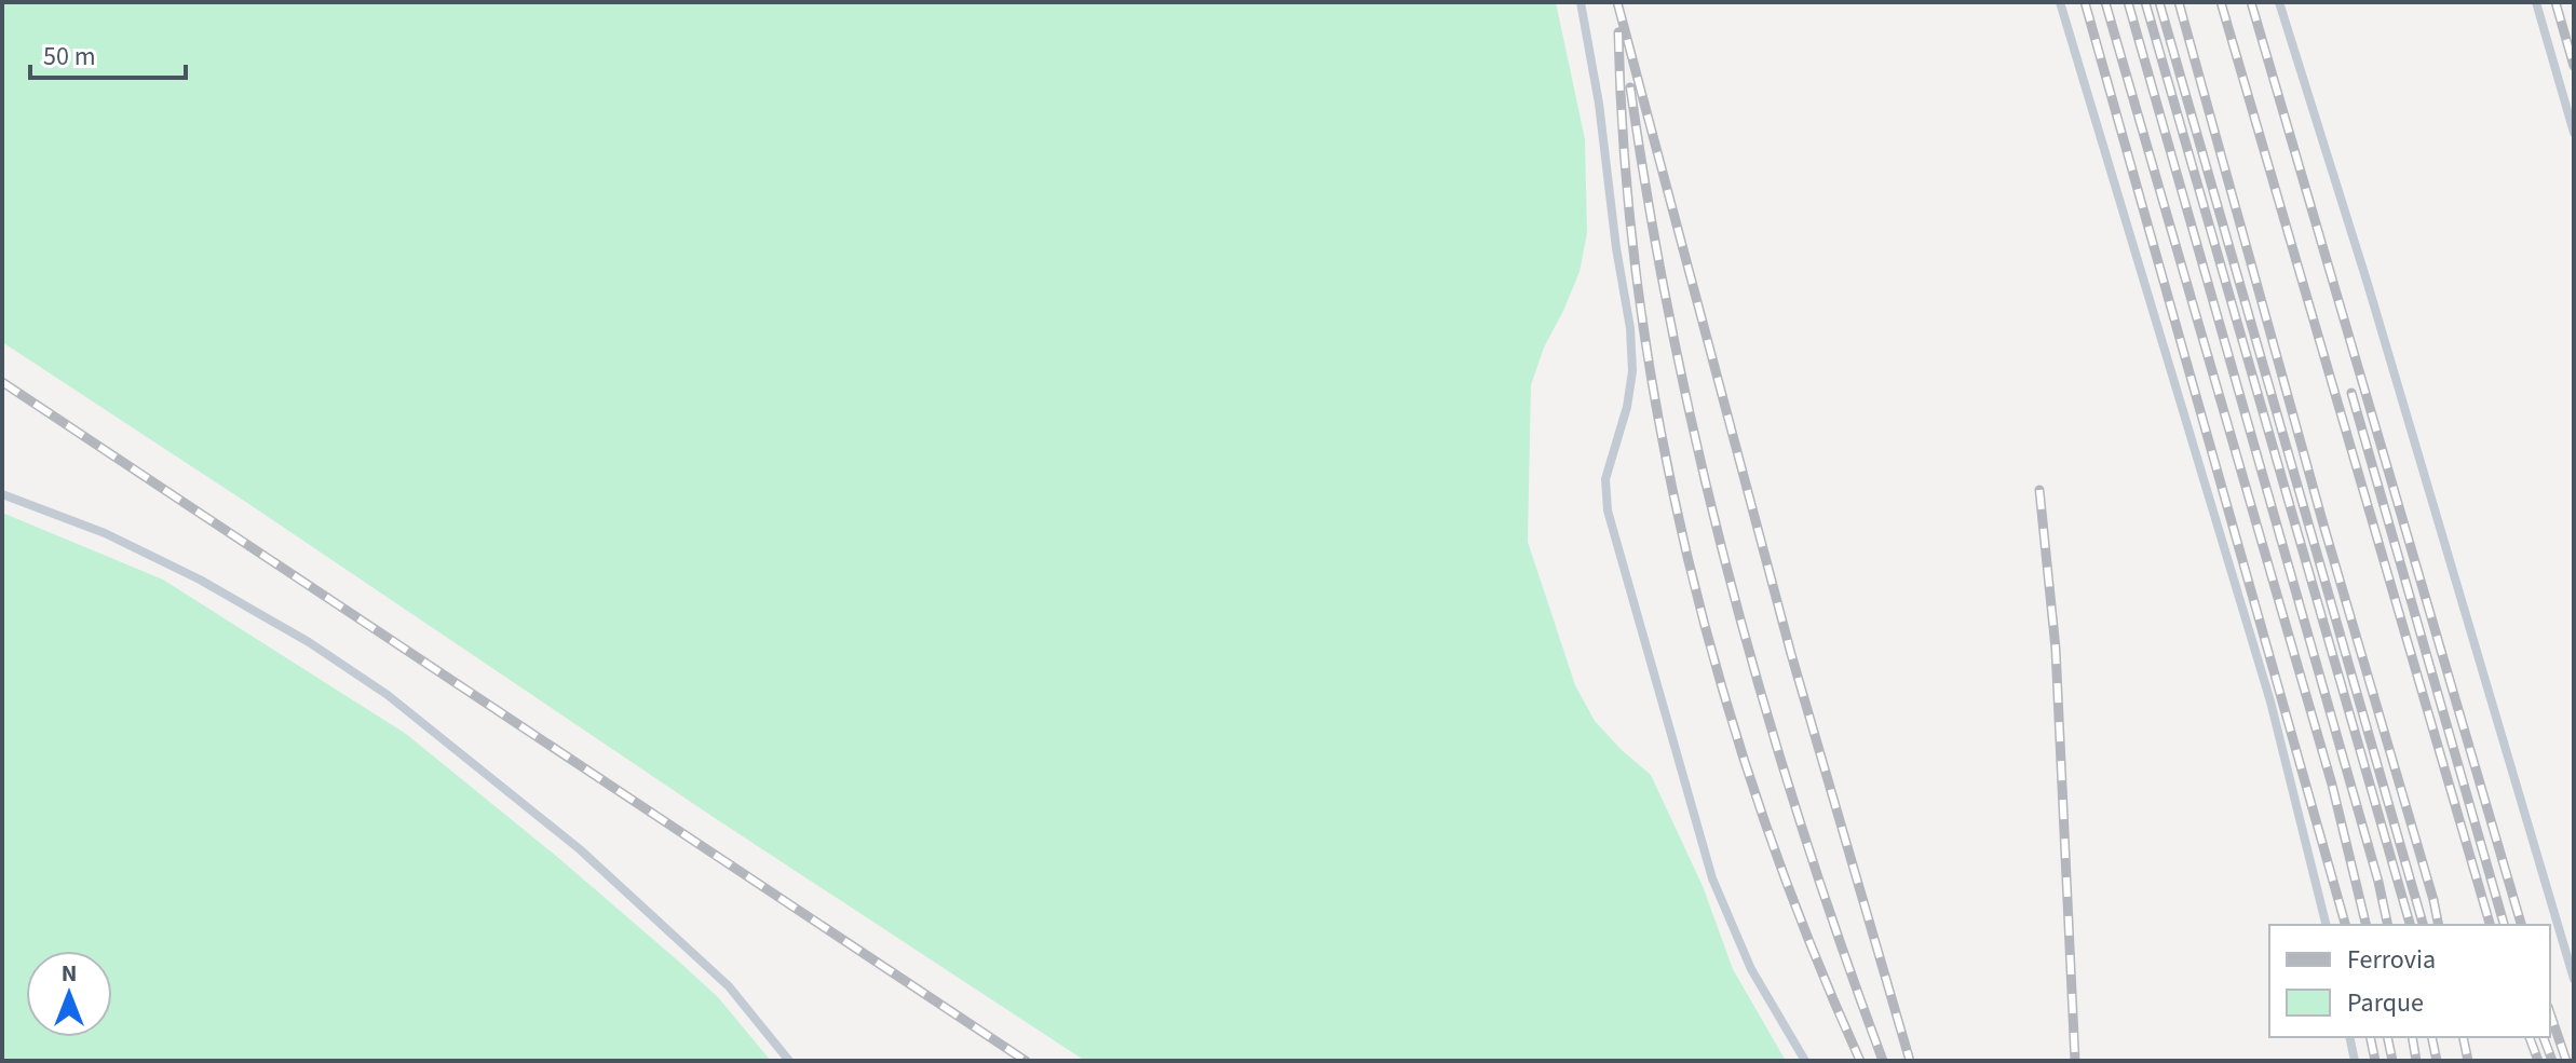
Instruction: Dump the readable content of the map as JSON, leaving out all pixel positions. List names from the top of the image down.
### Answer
{
  "legend": ["Ferrovia", "Parque"],
  "scale_bar": "50 m",
  "north": "top"
}
